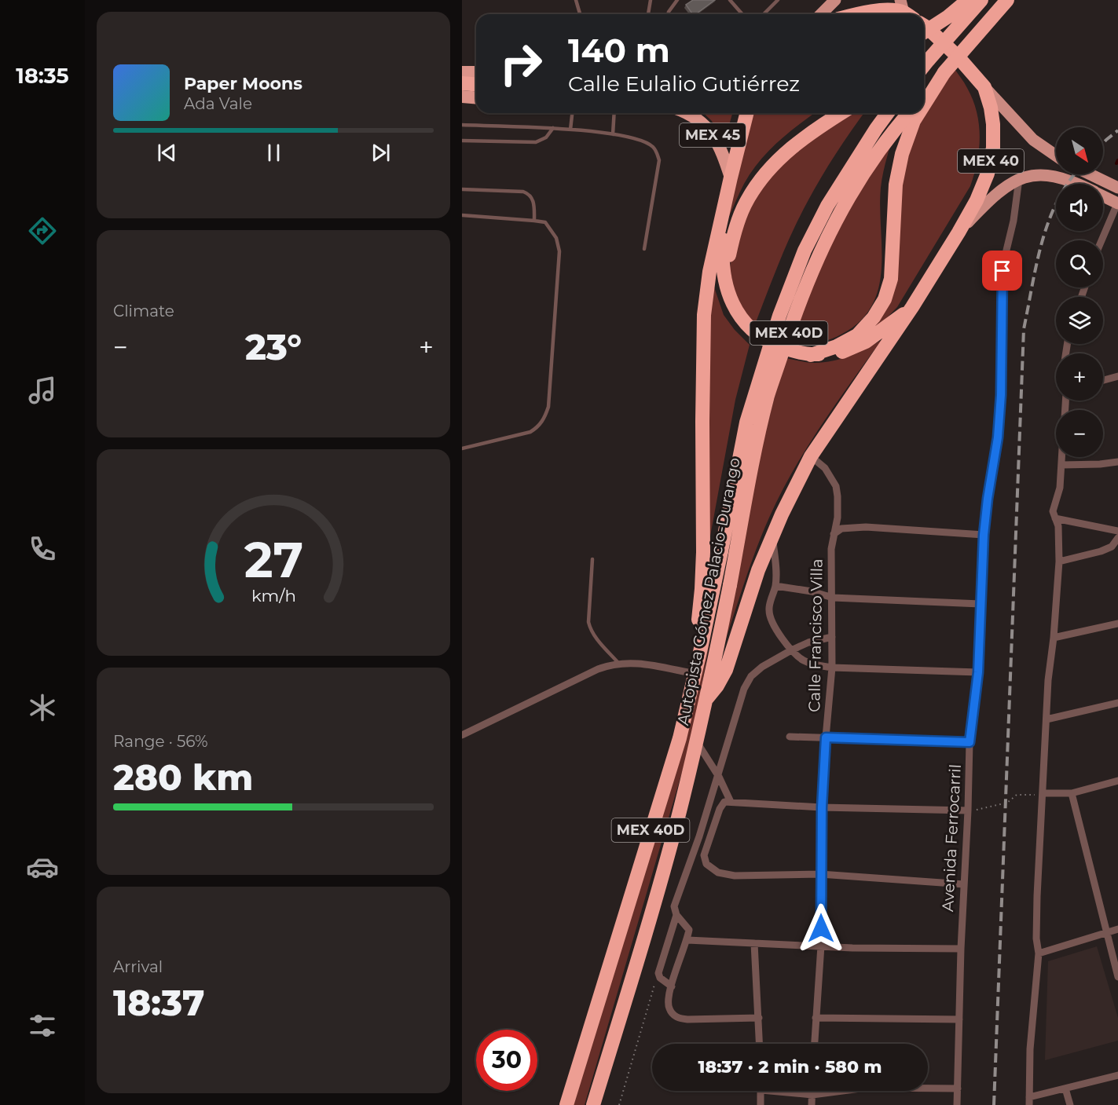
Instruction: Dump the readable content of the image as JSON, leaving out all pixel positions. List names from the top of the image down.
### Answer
{
  "streets": {
    "highway": [
      "MEX 45",
      "MEX 40",
      "MEX 40D",
      "Autopista Gómez Palacio-Durango"
    ],
    "street": ["Calle Francisco Villa", "Avenida Ferrocarril"]
  },
  "crossings": [
    ["MEX 45", "MEX 40"],
    ["MEX 40", "Avenida Ferrocarril"]
  ],
  "north": "bottom right",
  "page": {
    "tabs": "18:35",
    "turn": ["140 m", "Calle Eulalio Gutiérrez"],
    "song": ["Paper Moons", "Ada Vale"],
    "map_buttons": ["+", "−"],
    "tile": [
      "Climate",
      ["Range · 56%", "280 km"],
      ["Arrival", "18:37"]
    ],
    "heat": ["−", "23°", "+"],
    "limit": "30",
    "trip": "18:37 · 2 min · 580 m",
    "gauge": ["27", "km/h"]
  }
}
